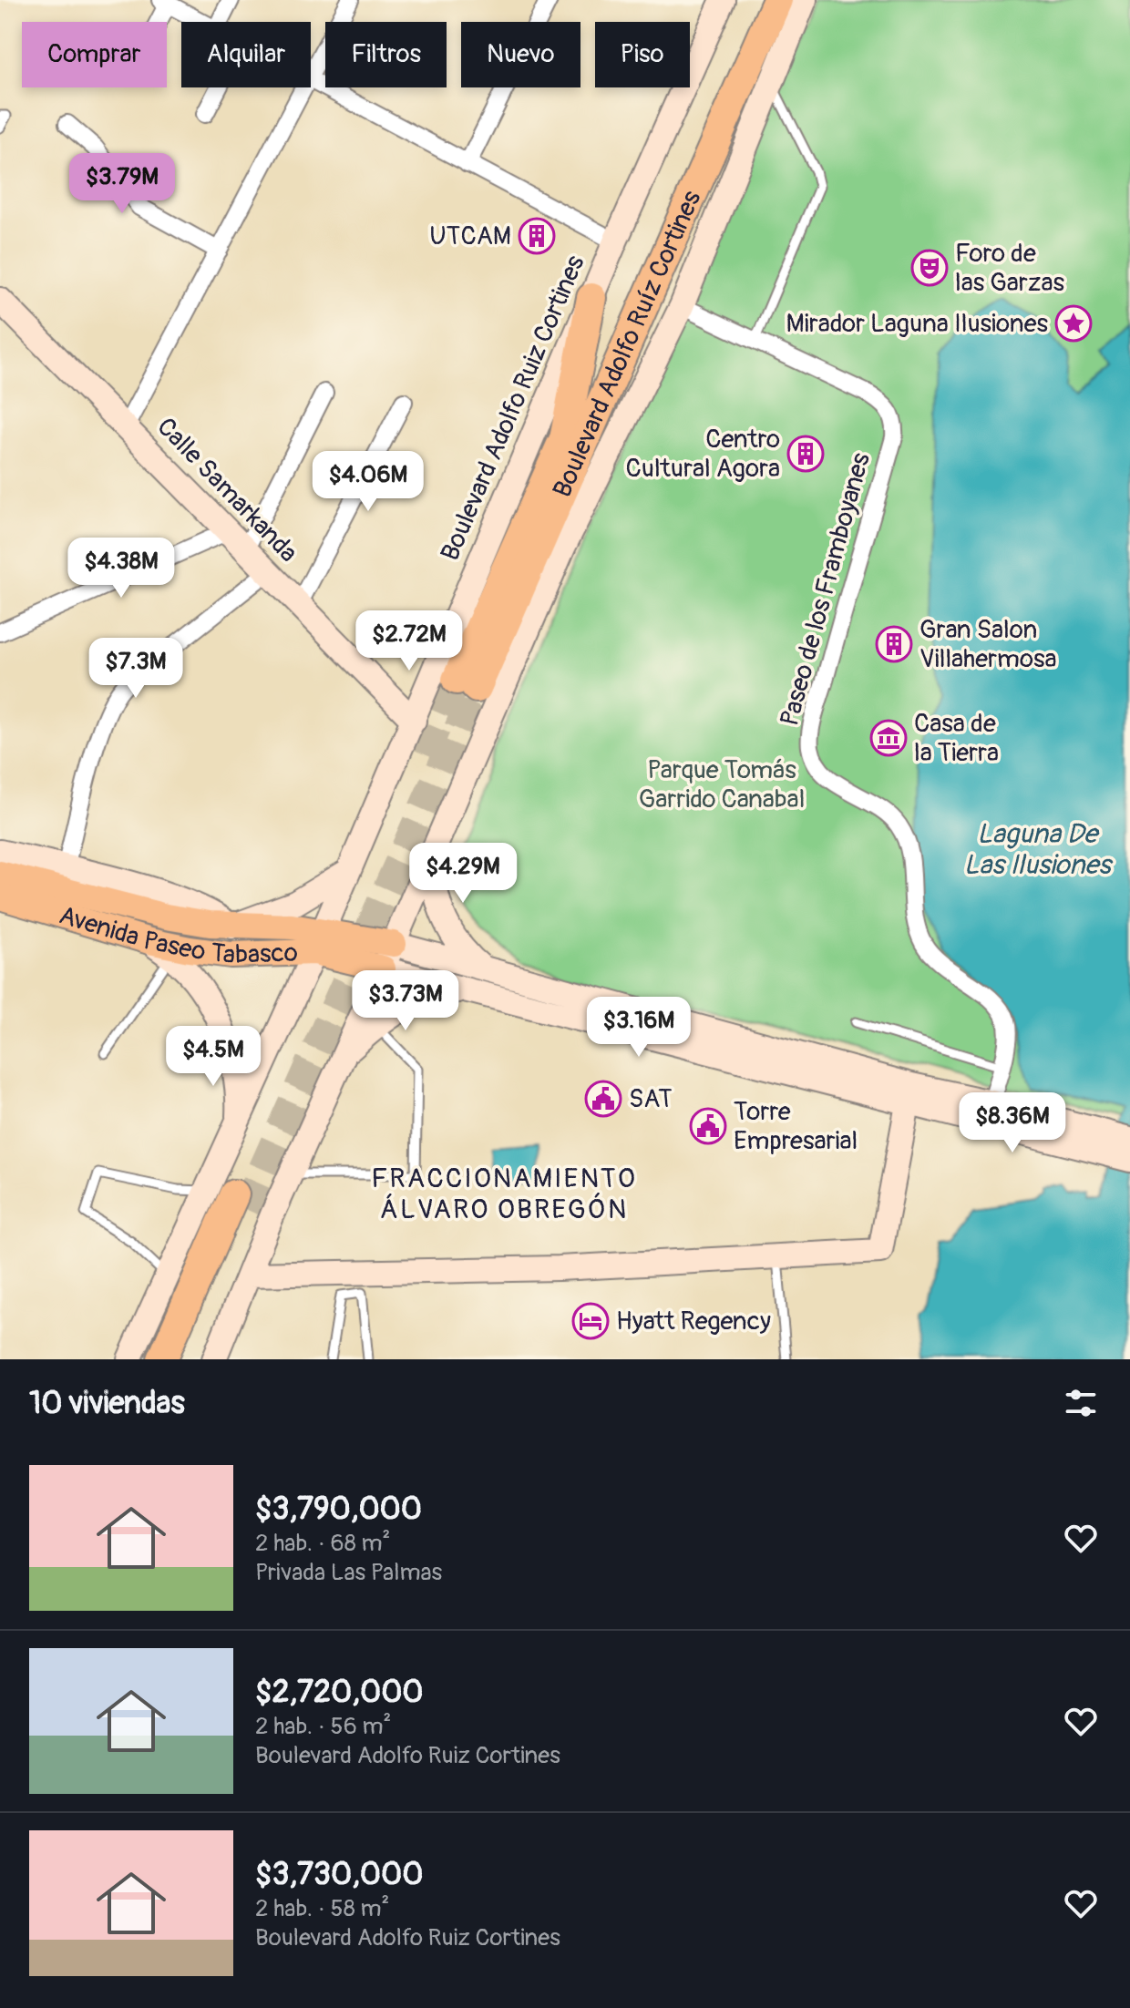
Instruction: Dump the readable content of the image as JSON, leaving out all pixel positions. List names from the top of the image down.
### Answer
{
  "streets": {
    "highway": ["Boulevard Adolfo Ruíz Cortines"],
    "main road": ["Boulevard Adolfo Ruiz Cortines", "Calle Samarkanda", "Avenida Paseo Tabasco"],
    "street": ["Paseo de los Framboyanes"]
  },
  "crossings": [
    ["Boulevard Adolfo Ruiz Cortines", "Calle Samarkanda"],
    ["Boulevard Adolfo Ruiz Cortines", "Avenida Paseo Tabasco"],
    ["Paseo de los Framboyanes", "Avenida Paseo Tabasco"]
  ],
  "districts": ["FRACCIONAMIENTO ÁLVARO OBREGÓN"],
  "water": ["Laguna De Las Ilusiones"],
  "parks": ["Parque Tomás Garrido Canabal"],
  "places": {
    "building": ["UTCAM", "Centro Cultural Agora", "Gran Salon Villahermosa"],
    "theatre": ["Foro de las Garzas"],
    "place": ["Mirador Laguna Ilusiones"],
    "museum": ["Casa de la Tierra"],
    "public building": ["SAT", "Torre Empresarial"],
    "hotel": ["Hyatt Regency"]
  },
  "page": {
    "chip": [
      "Comprar",
      "Alquilar",
      "Filtros",
      "Nuevo",
      "Piso"
    ],
    "price": [
      "$3.79M",
      "$4.06M",
      "$4.38M",
      "$2.72M",
      "$7.3M",
      "$4.29M",
      "$3.73M",
      "$3.16M",
      "$4.5M",
      "$8.36M"
    ],
    "heading": "10 viviendas",
    "list": [
      {
        "name": "$3,790,000",
        "note": "2 hab. · 68 m² · Privada Las Palmas"
      },
      {
        "name": "$2,720,000",
        "note": "2 hab. · 56 m² · Boulevard Adolfo Ruiz Cortines"
      },
      {
        "name": "$3,730,000",
        "note": "2 hab. · 58 m² · Boulevard Adolfo Ruiz Cortines"
      }
    ]
  }
}
